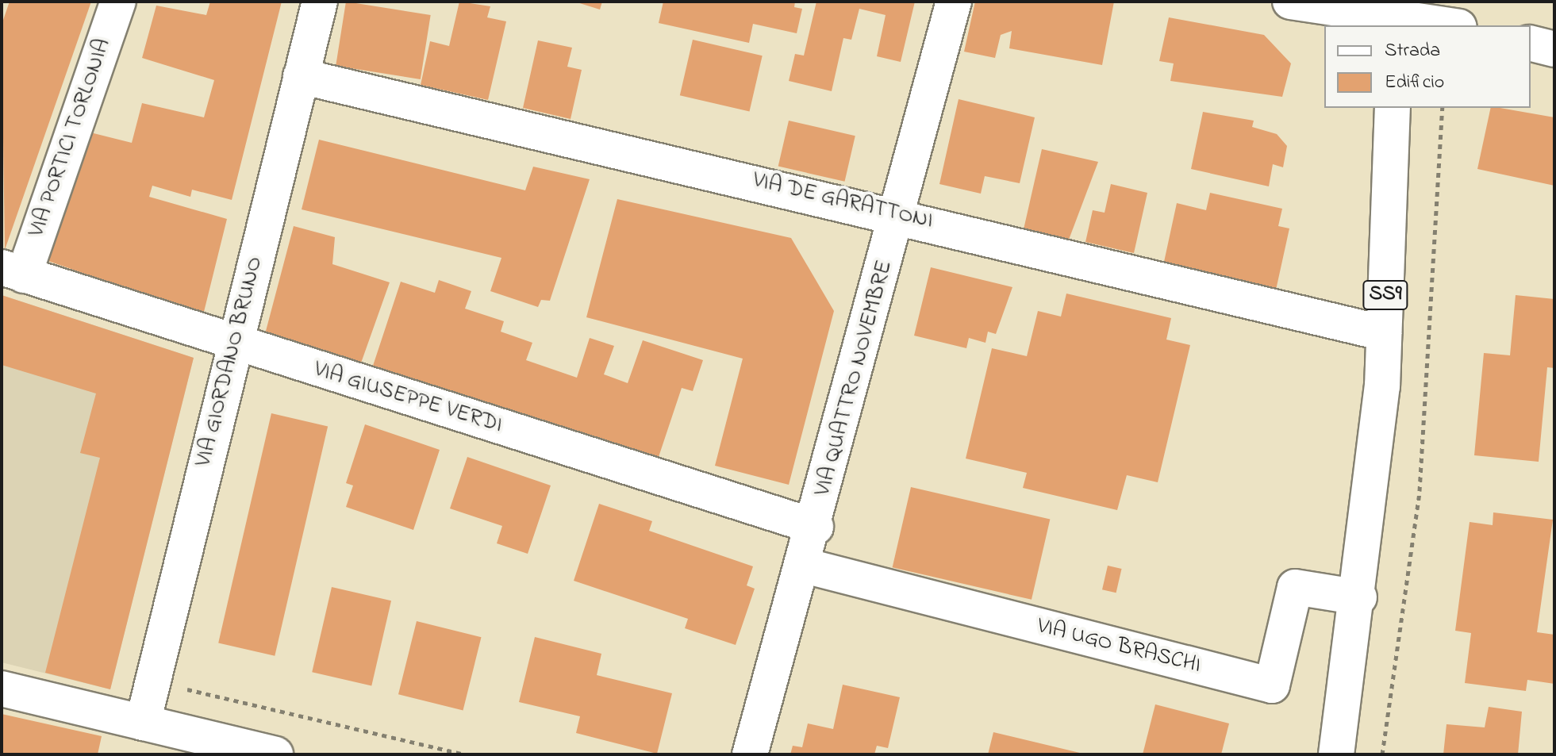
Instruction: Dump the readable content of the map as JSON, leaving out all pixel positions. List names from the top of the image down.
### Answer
{
  "streets": {
    "street": [
      "VIA PORTICI TORLONIA",
      "VIA DE GARATTONI",
      "SS9",
      "VIA GIORDANO BRUNO",
      "VIA QUATTRO NOVEMBRE",
      "VIA GIUSEPPE VERDI",
      "VIA UGO BRASCHI"
    ]
  },
  "crossings": [
    ["VIA PORTICI TORLONIA", "VIA GIUSEPPE VERDI"],
    ["VIA DE GARATTONI", "SS9"],
    ["VIA DE GARATTONI", "VIA GIORDANO BRUNO"],
    ["VIA DE GARATTONI", "VIA QUATTRO NOVEMBRE"],
    ["SS9", "VIA UGO BRASCHI"],
    ["VIA GIORDANO BRUNO", "VIA GIUSEPPE VERDI"],
    ["VIA QUATTRO NOVEMBRE", "VIA GIUSEPPE VERDI"],
    ["VIA QUATTRO NOVEMBRE", "VIA UGO BRASCHI"]
  ],
  "legend": ["Strada", "Edificio"]
}
